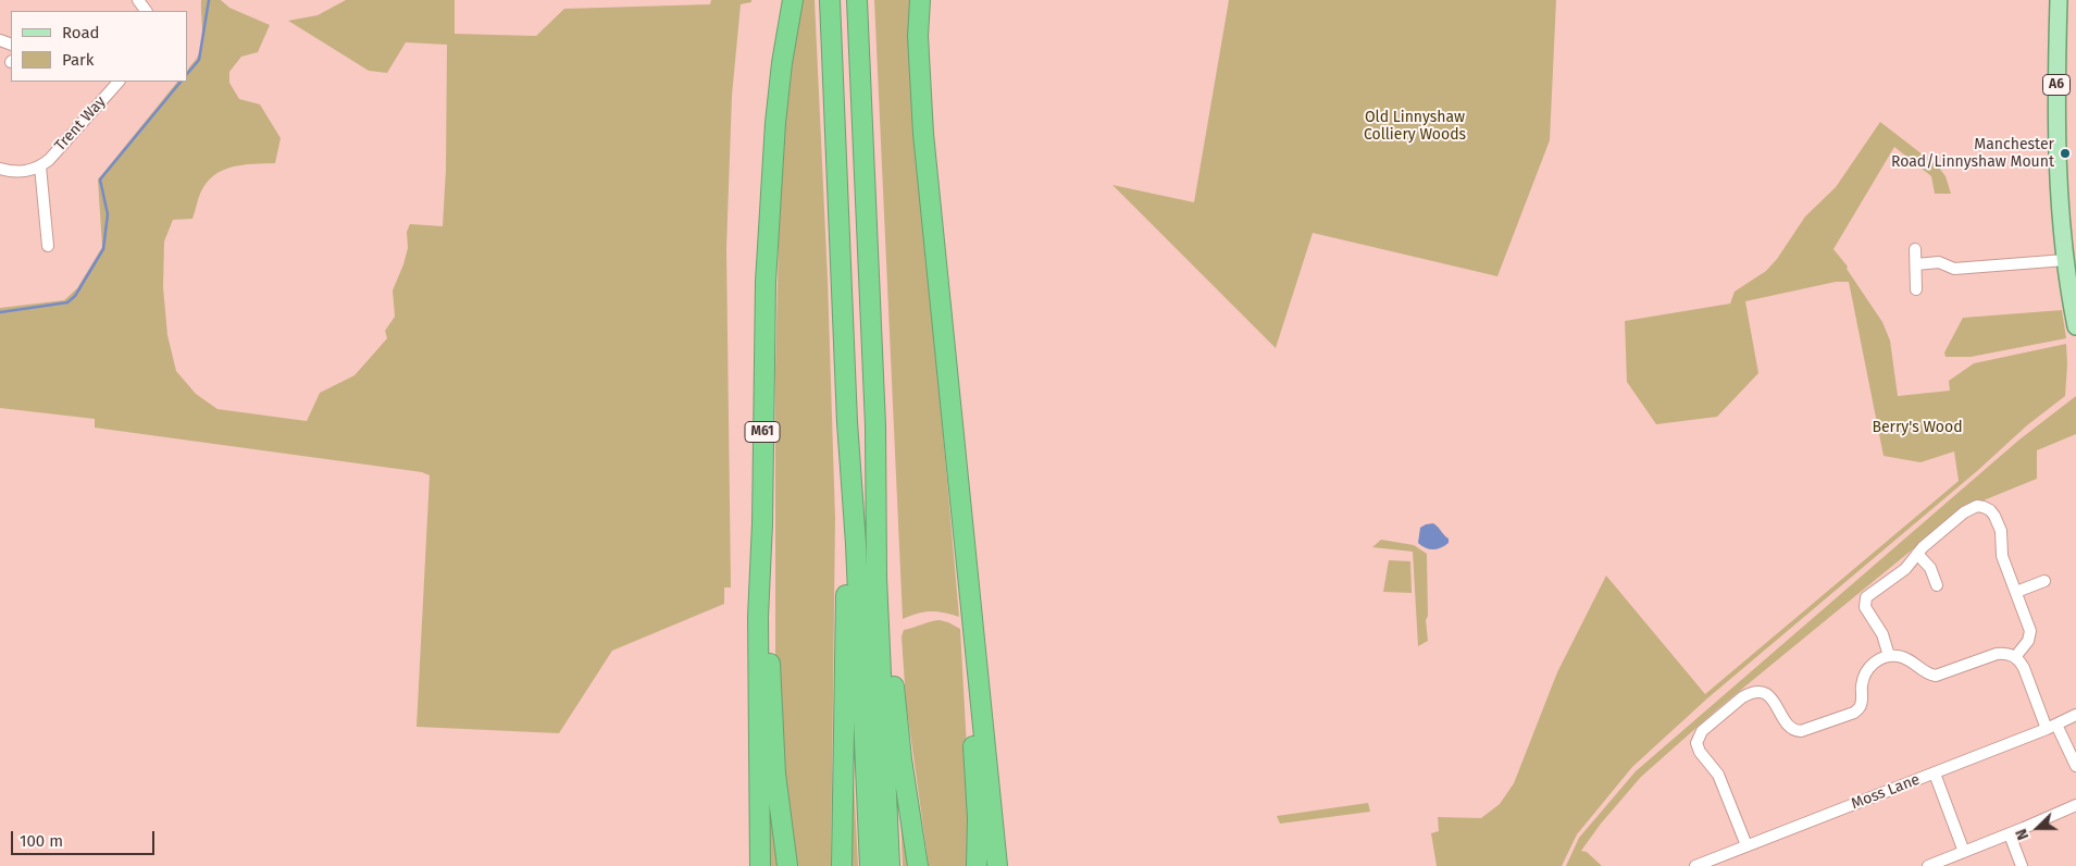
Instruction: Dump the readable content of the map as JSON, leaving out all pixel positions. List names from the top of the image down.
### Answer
{
  "streets": {
    "highway": ["M61"],
    "main road": ["A6"],
    "street": ["Trent Way", "Moss Lane"]
  },
  "parks": ["Old Linnyshaw Colliery Woods", "Berry's Wood"],
  "places": ["Manchester Road/Linnyshaw Mount"],
  "legend": ["Road", "Park"],
  "scale_bar": "100 m",
  "north": "left"
}
